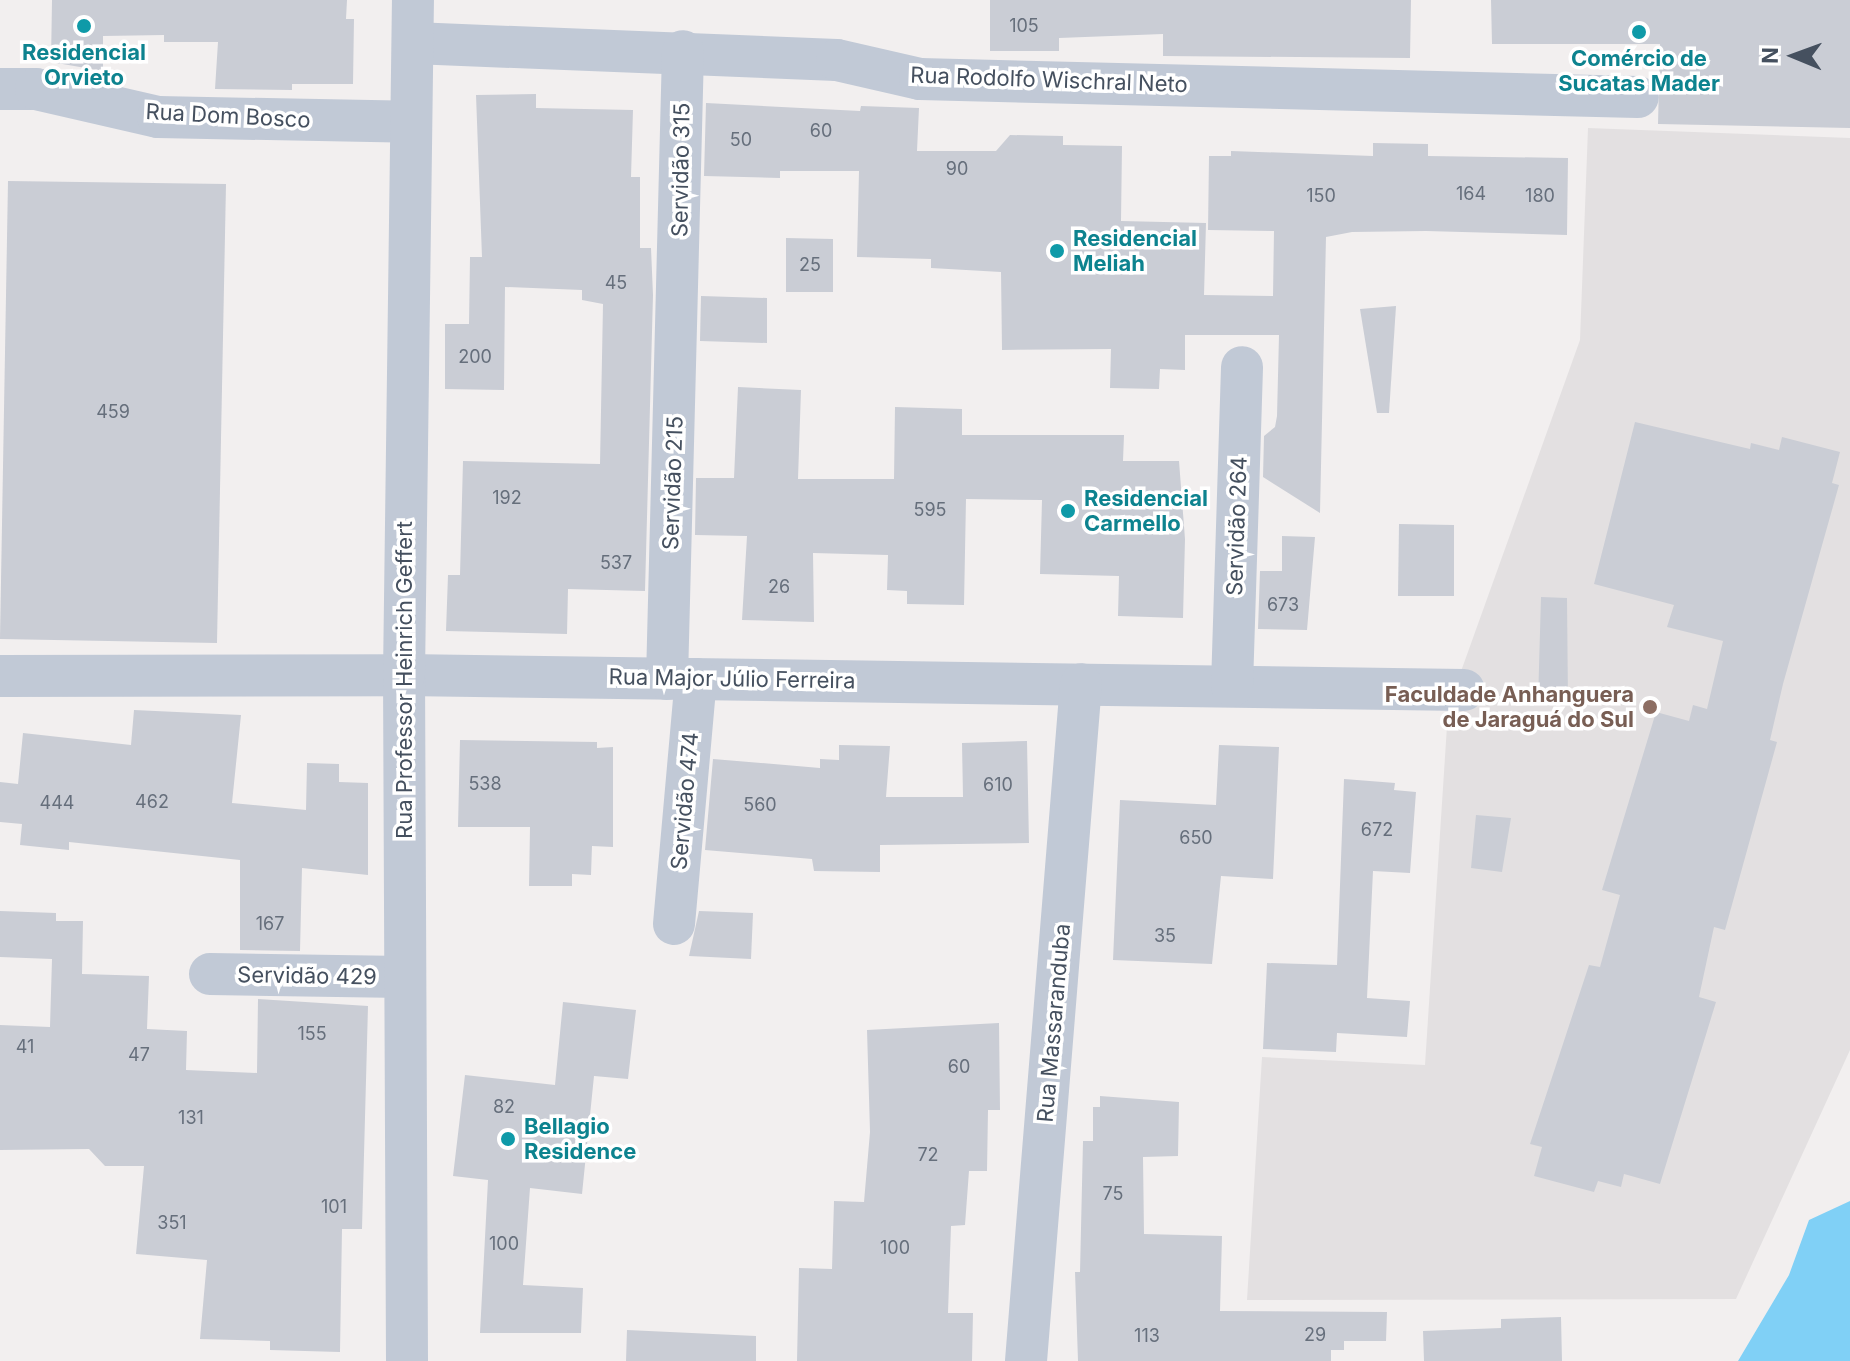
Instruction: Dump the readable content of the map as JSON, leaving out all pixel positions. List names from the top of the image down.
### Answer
{
  "streets": {
    "street": [
      "Rua Rodolfo Wischral Neto",
      "Rua Dom Bosco",
      "Servidão 315",
      "Servidão 215",
      "Servidão 264",
      "Rua Major Júlio Ferreira",
      "Rua Professor Heinrich Geffert",
      "Servidão 474",
      "Servidão 429",
      "Rua Massaranduba"
    ]
  },
  "crossings": [
    ["Rua Rodolfo Wischral Neto", "Servidão 315"],
    ["Rua Rodolfo Wischral Neto", "Rua Professor Heinrich Geffert"],
    ["Rua Dom Bosco", "Rua Professor Heinrich Geffert"],
    ["Servidão 315", "Servidão 215"],
    ["Servidão 215", "Rua Major Júlio Ferreira"],
    ["Servidão 215", "Servidão 474"],
    ["Servidão 264", "Rua Major Júlio Ferreira"],
    ["Rua Major Júlio Ferreira", "Rua Professor Heinrich Geffert"],
    ["Rua Major Júlio Ferreira", "Servidão 474"],
    ["Rua Major Júlio Ferreira", "Rua Massaranduba"],
    ["Rua Professor Heinrich Geffert", "Servidão 429"]
  ],
  "places": [
    "Residencial Orvieto",
    "Comércio de Sucatas Mader",
    "Residencial Meliah",
    "Residencial Carmello",
    "Faculdade Anhanguera de Jaraguá do Sul",
    "Bellagio Residence"
  ],
  "house_numbers": [
    "105",
    "60",
    "50",
    "90",
    "164",
    "150",
    "180",
    "25",
    "45",
    "200",
    "459",
    "192",
    "595",
    "537",
    "26",
    "673",
    "538",
    "610",
    "462",
    "444",
    "560",
    "672",
    "650",
    "167",
    "35",
    "155",
    "41",
    "47",
    "60",
    "82",
    "131",
    "72",
    "75",
    "101",
    "351",
    "100",
    "100",
    "29",
    "113"
  ],
  "north": "left"
}
